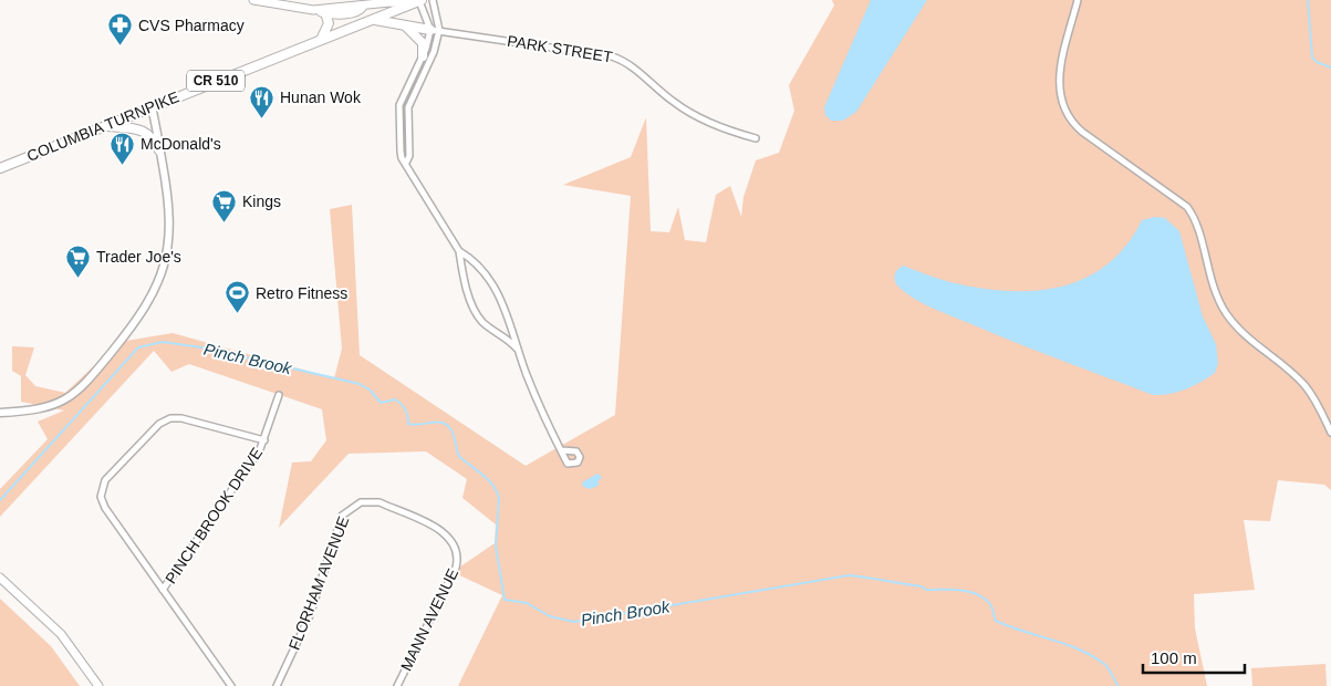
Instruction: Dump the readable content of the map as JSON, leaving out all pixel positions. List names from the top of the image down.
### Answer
{
  "streets": {
    "main road": ["CR 510", "COLUMBIA TURNPIKE"],
    "street": [
      "PARK STREET",
      "PINCH BROOK DRIVE",
      "FLORHAM AVENUE",
      "MANN AVENUE"
    ]
  },
  "crossings": [
    ["FLORHAM AVENUE", "MANN AVENUE"]
  ],
  "water": ["Pinch Brook"],
  "places": {
    "pharmacy": ["CVS Pharmacy"],
    "restaurant": ["Hunan Wok", "McDonald's"],
    "supermarket": ["Kings", "Trader Joe's"],
    "sports": ["Retro Fitness"]
  },
  "scale_bar": "100 m"
}
